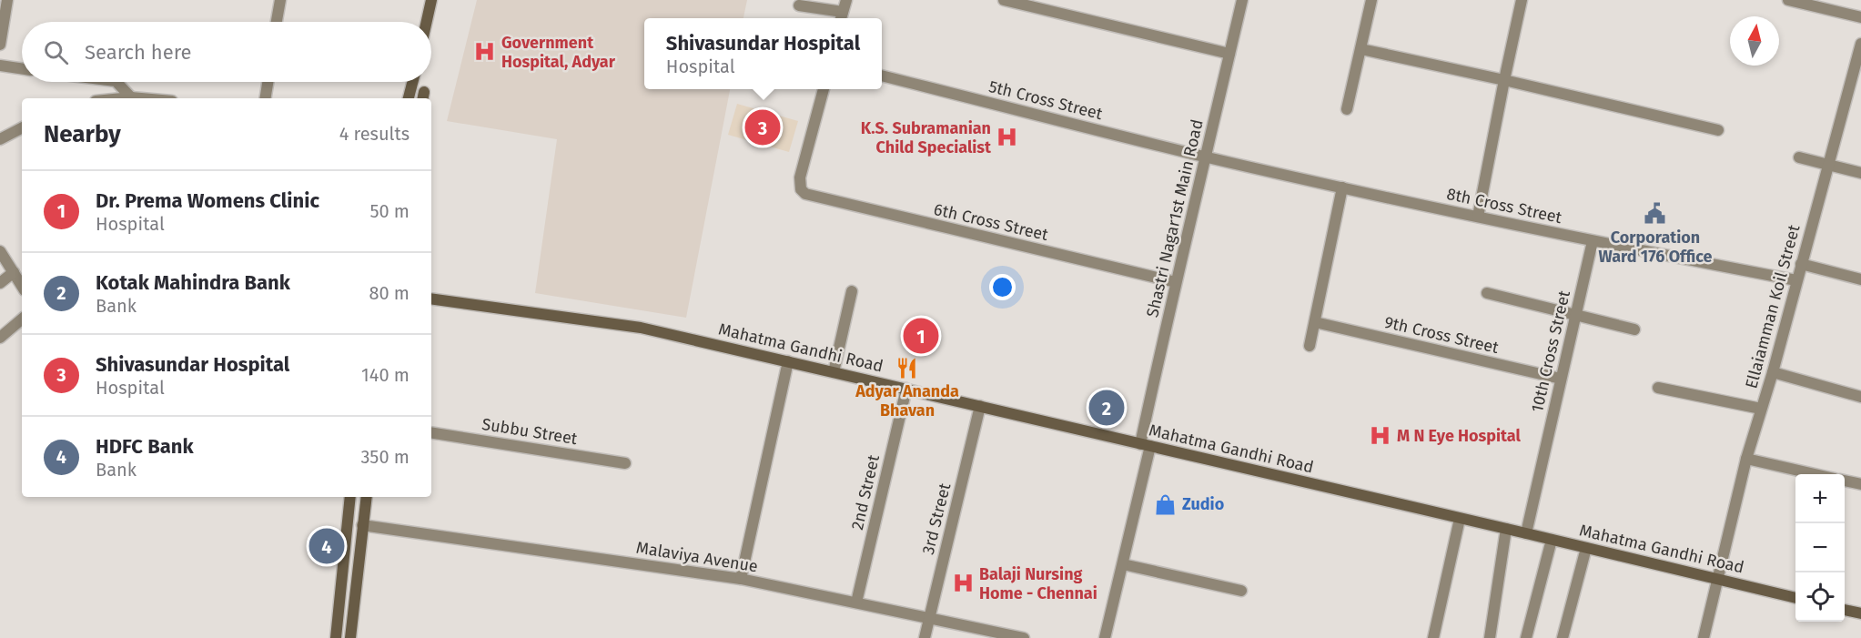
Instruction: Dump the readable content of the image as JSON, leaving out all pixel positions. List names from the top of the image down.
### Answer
{
  "streets": {
    "main road": ["Mahatma Gandhi Road"],
    "street": [
      "5th Cross Street",
      "8th Cross Street",
      "Shastri Nagar1st Main Road",
      "6th Cross Street",
      "Ellaiamman Koil Street",
      "9th Cross Street",
      "10th Cross Street",
      "Subbu Street",
      "2nd Street",
      "3rd Street",
      "Malaviya Avenue"
    ]
  },
  "crossings": [
    ["5th Cross Street", "8th Cross Street"],
    ["5th Cross Street", "Shastri Nagar1st Main Road"],
    ["8th Cross Street", "Shastri Nagar1st Main Road"],
    ["8th Cross Street", "Ellaiamman Koil Street"],
    ["8th Cross Street", "10th Cross Street"],
    ["Shastri Nagar1st Main Road", "6th Cross Street"],
    ["Shastri Nagar1st Main Road", "Mahatma Gandhi Road"],
    ["Ellaiamman Koil Street", "Mahatma Gandhi Road"],
    ["9th Cross Street", "10th Cross Street"],
    ["Mahatma Gandhi Road", "10th Cross Street"],
    ["Mahatma Gandhi Road", "2nd Street"],
    ["Mahatma Gandhi Road", "3rd Street"],
    ["2nd Street", "Malaviya Avenue"],
    ["3rd Street", "Malaviya Avenue"]
  ],
  "places": {
    "hospital": [
      "Government Hospital, Adyar",
      "K.S. Subramanian Child Specialist",
      "M N Eye Hospital",
      "Balaji Nursing Home - Chennai"
    ],
    "public building": ["Corporation Ward 176 Office"],
    "restaurant": ["Adyar Ananda Bhavan"],
    "shop": ["Zudio"]
  },
  "north": "top",
  "page": {
    "popup": ["Shivasundar Hospital", "Hospital"],
    "search": "Search here",
    "heading": ["Nearby", "4 results"],
    "pins": [
      "3",
      "1",
      "2",
      "4"
    ],
    "list": [
      {
        "mark": "1",
        "name": "Dr. Prema Womens Clinic",
        "note": "Hospital",
        "value": "50 m"
      },
      {
        "mark": "2",
        "name": "Kotak Mahindra Bank",
        "note": "Bank",
        "value": "80 m"
      },
      {
        "mark": "3",
        "name": "Shivasundar Hospital",
        "note": "Hospital",
        "value": "140 m"
      },
      {
        "mark": "4",
        "name": "HDFC Bank",
        "note": "Bank",
        "value": "350 m"
      }
    ],
    "map_buttons": ["+", "−"]
  }
}
